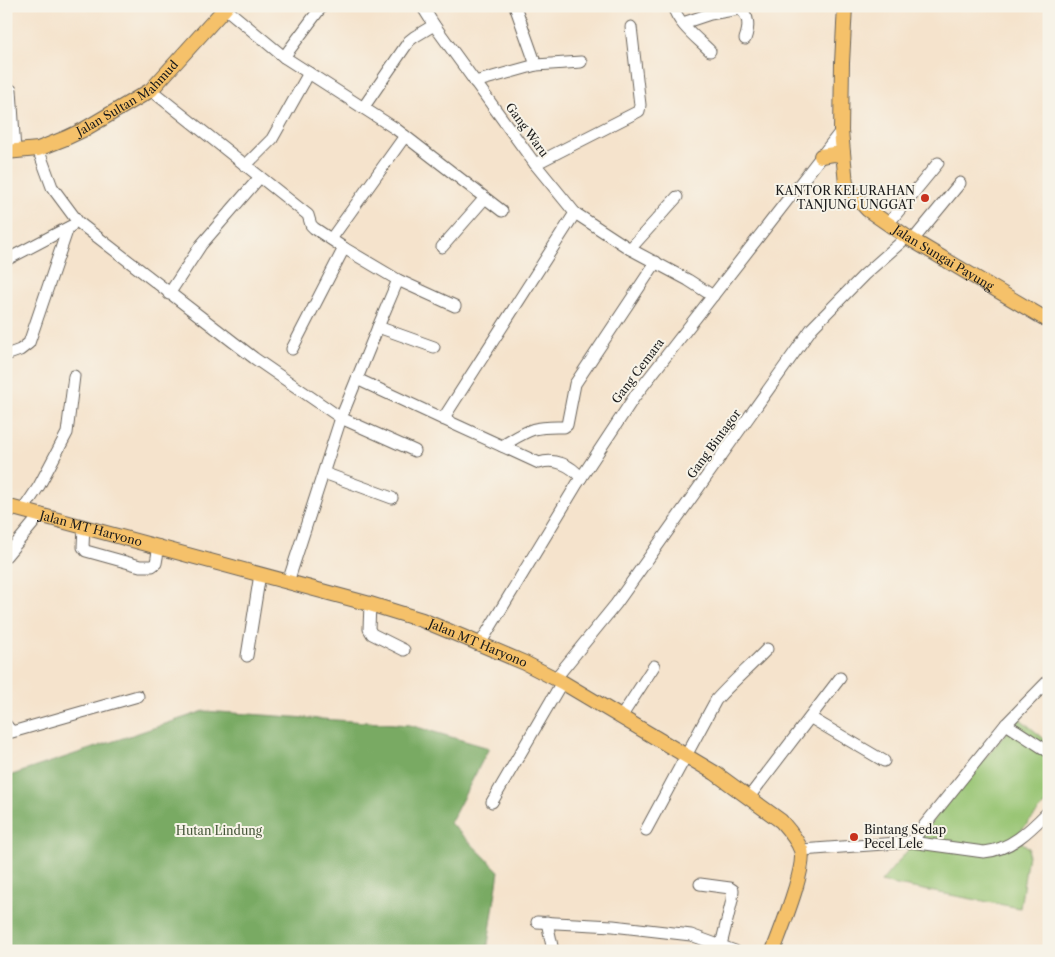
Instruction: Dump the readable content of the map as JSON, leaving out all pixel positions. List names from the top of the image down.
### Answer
{
  "streets": {
    "main road": ["Jalan Sultan Mahmud", "Jalan Sungai Payung", "Jalan MT Haryono"],
    "street": ["Gang Waru", "Gang Cemara", "Gang Bintagor"]
  },
  "crossings": [
    ["Jalan Sungai Payung", "Gang Cemara"],
    ["Jalan Sungai Payung", "Gang Bintagor"],
    ["Gang Cemara", "Jalan MT Haryono"],
    ["Gang Bintagor", "Jalan MT Haryono"]
  ],
  "parks": ["Hutan Lindung"],
  "places": ["KANTOR KELURAHAN TANJUNG UNGGAT", "Bintang Sedap Pecel Lele"]
}
